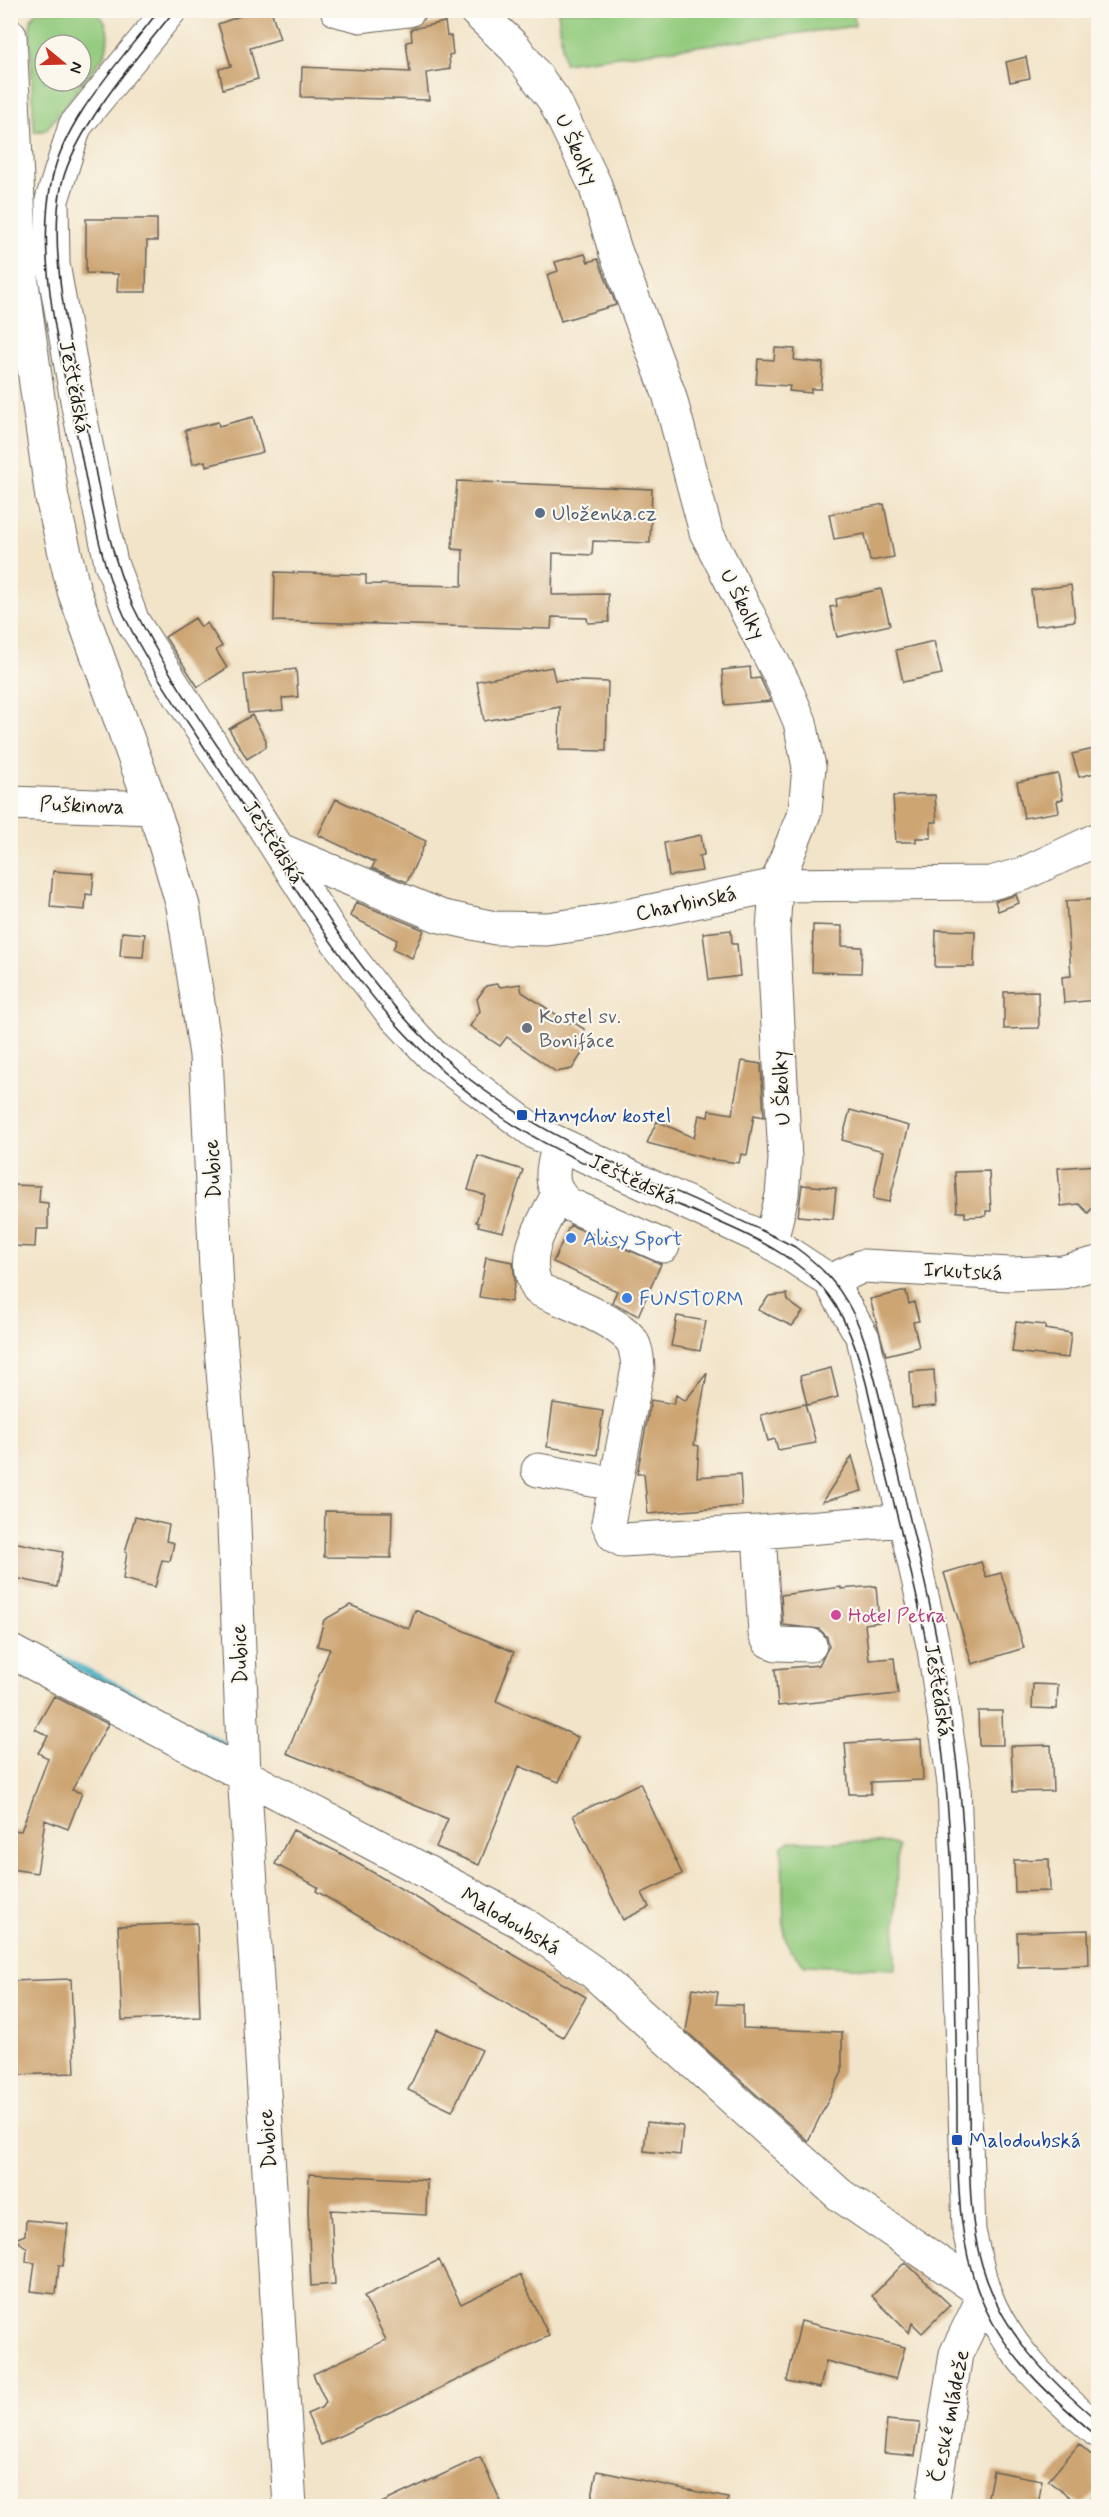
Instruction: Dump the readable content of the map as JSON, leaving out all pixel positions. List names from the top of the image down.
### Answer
{
  "streets": {
    "street": [
      "U Školky",
      "Ještědská",
      "Puškinova",
      "Charbinská",
      "Dubice",
      "Irkutská",
      "Malodoubská",
      "České mládeže"
    ]
  },
  "crossings": [
    ["U Školky", "Ještědská"],
    ["U Školky", "Charbinská"],
    ["Ještědská", "Puškinova"],
    ["Ještědská", "Charbinská"],
    ["Ještědská", "Dubice"],
    ["Ještědská", "Irkutská"],
    ["Ještědská", "Malodoubská"],
    ["Ještědská", "České mládeže"],
    ["Puškinova", "Dubice"],
    ["Dubice", "Malodoubská"],
    ["Malodoubská", "České mládeže"]
  ],
  "places": {
    "other": [
      "Uloženka.cz",
      "Kostel sv. Bonifáce",
      "Alisy Sport",
      "FUNSTORM",
      "Hotel Petra"
    ],
    "transit": ["Hanychov kostel", "Malodoubská"]
  },
  "north": "right"
}
